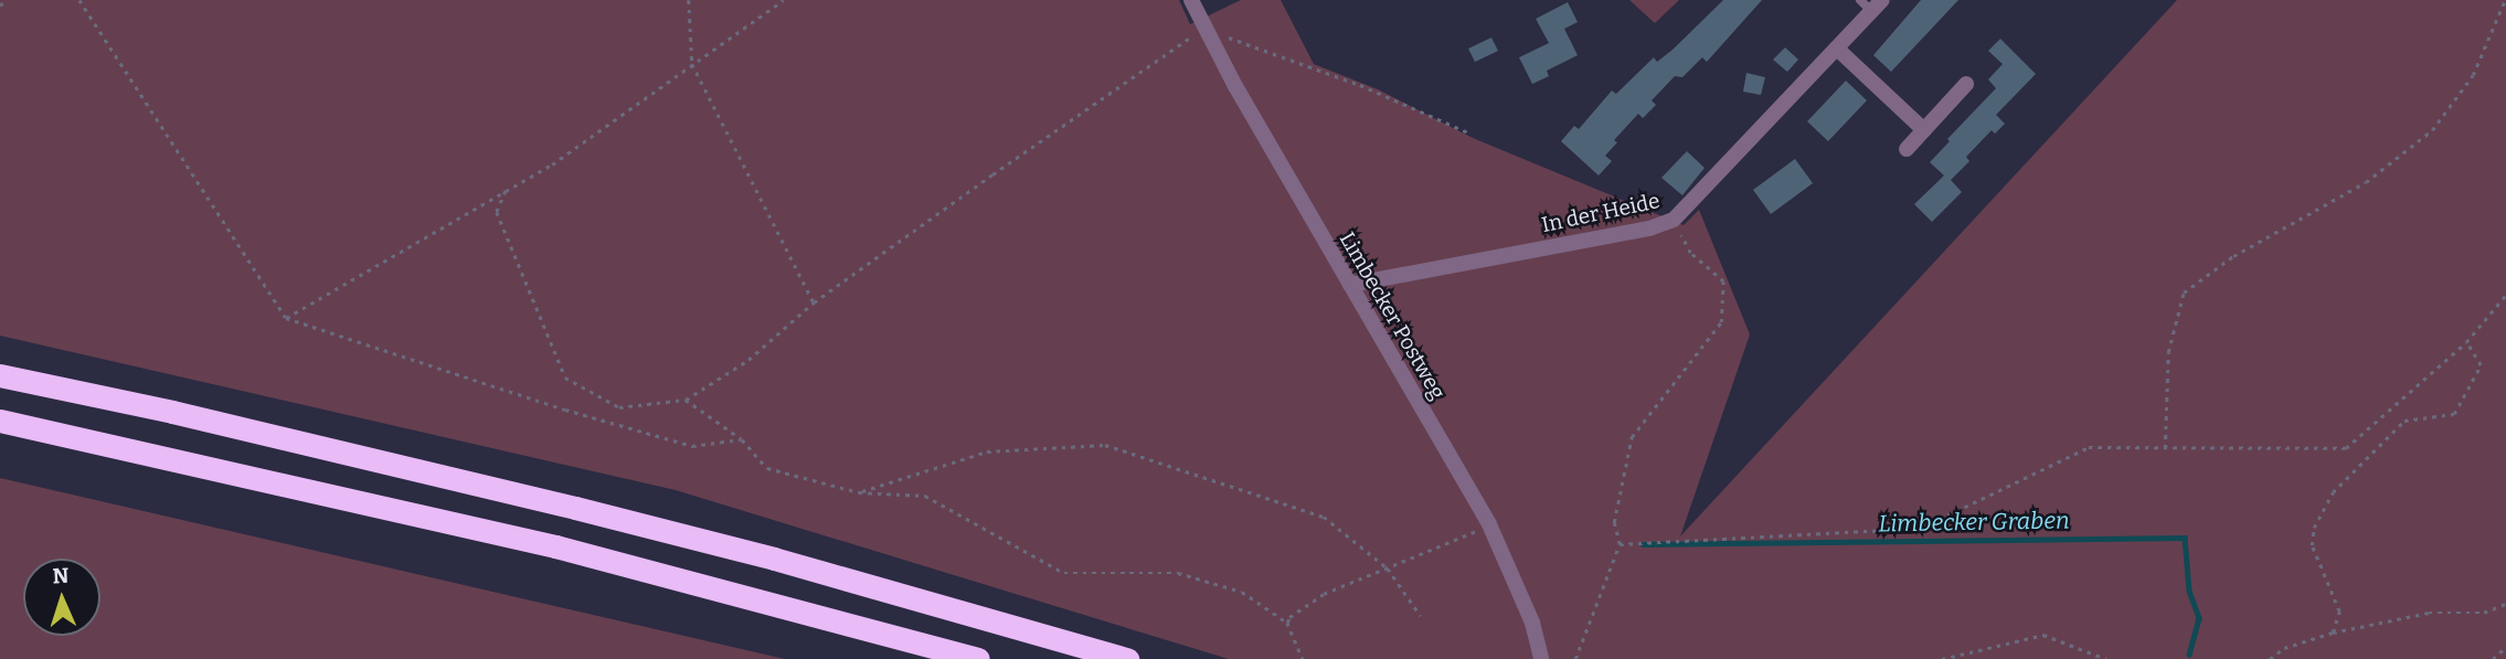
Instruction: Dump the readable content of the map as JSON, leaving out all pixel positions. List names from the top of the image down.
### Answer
{
  "streets": {
    "street": ["In der Heide", "Limbecker Postweg"]
  },
  "crossings": [
    ["In der Heide", "Limbecker Postweg"]
  ],
  "water": ["Limbecker Graben"],
  "north": "top"
}
